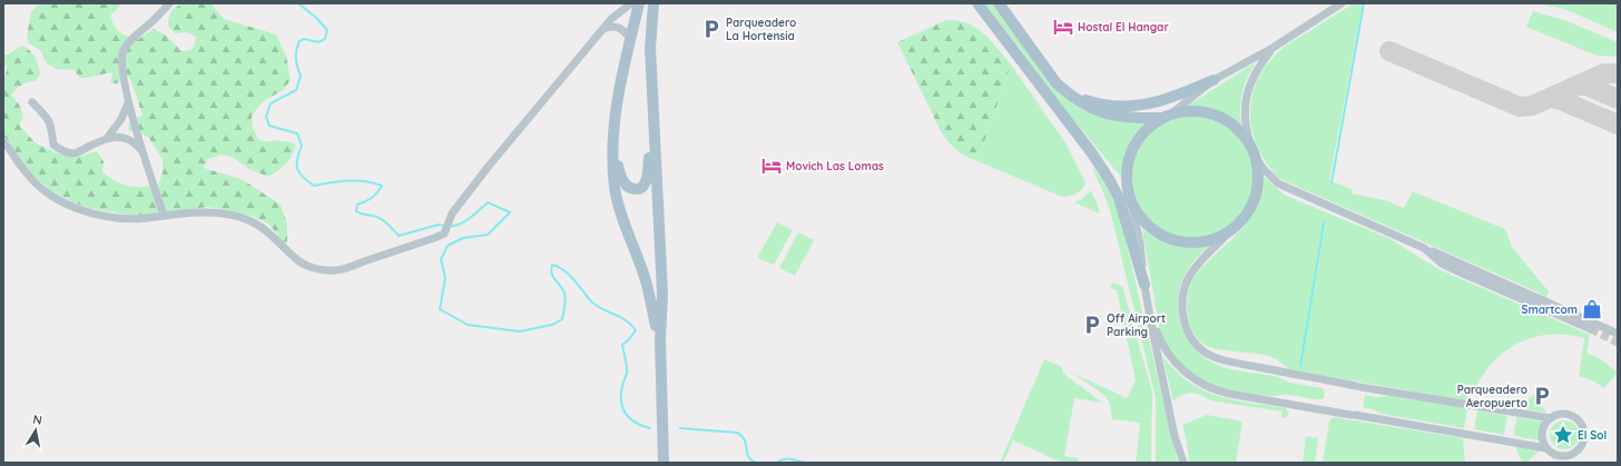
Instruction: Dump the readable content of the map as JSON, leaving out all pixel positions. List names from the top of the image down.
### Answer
{
  "places": {
    "hotel": ["Hostal El Hangar", "Movich Las Lomas"],
    "parking": ["Parqueadero La Hortensia", "Off Airport Parking", "Parqueadero Aeropuerto"],
    "shop": ["Smartcom"],
    "place": ["El Sol"]
  },
  "north": "top"
}
